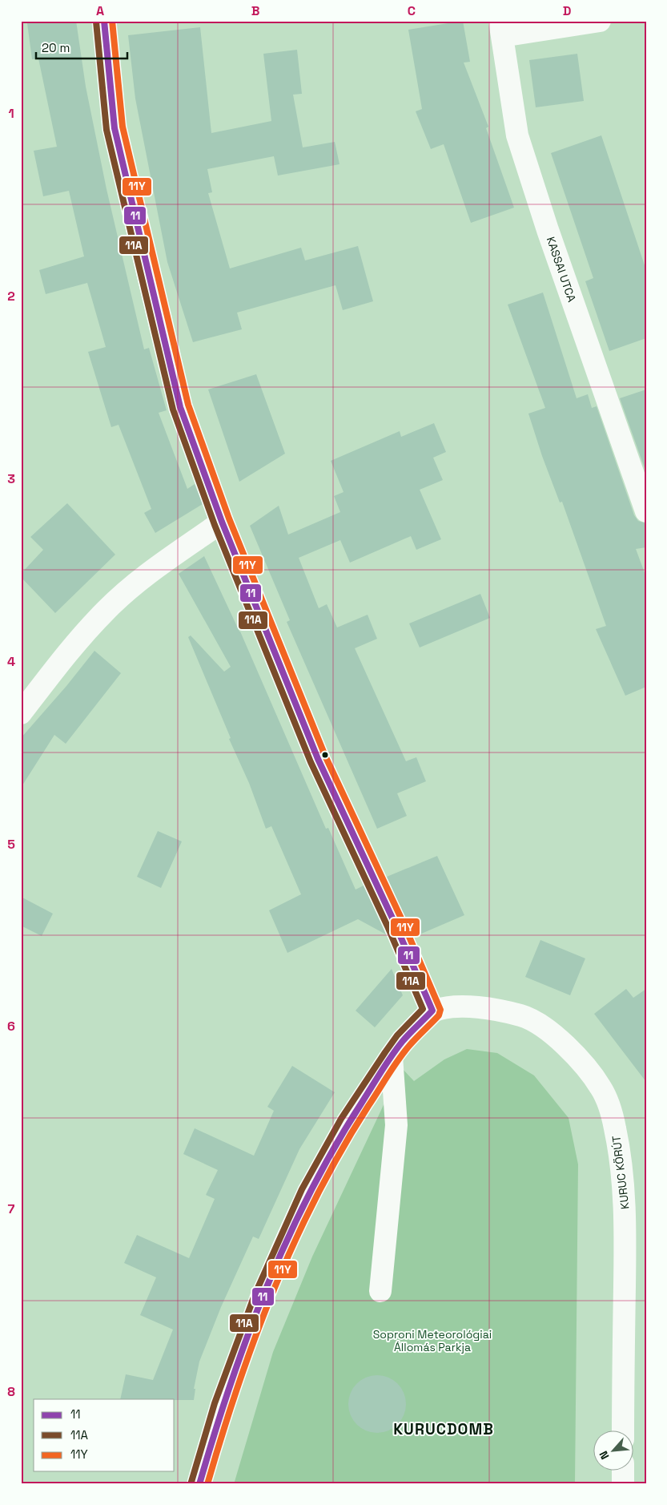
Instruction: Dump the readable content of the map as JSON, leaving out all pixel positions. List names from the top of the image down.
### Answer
{
  "streets": {
    "street": ["KASSAI UTCA", "KURUC KÖRÚT"]
  },
  "districts": ["KURUCDOMB"],
  "parks": ["Soproni Meteorológiai Állomás Parkja"],
  "lines": ["transit line 11", "transit line 11Y", "transit line 11A"],
  "legend": ["11", "11A", "11Y"],
  "scale_bar": "20 m",
  "north": "bottom left",
  "grid": {
    "columns": [
      "A",
      "B",
      "C",
      "D"
    ],
    "rows": [
      "1",
      "2",
      "3",
      "4",
      "5",
      "6",
      "7",
      "8"
    ]
  }
}
